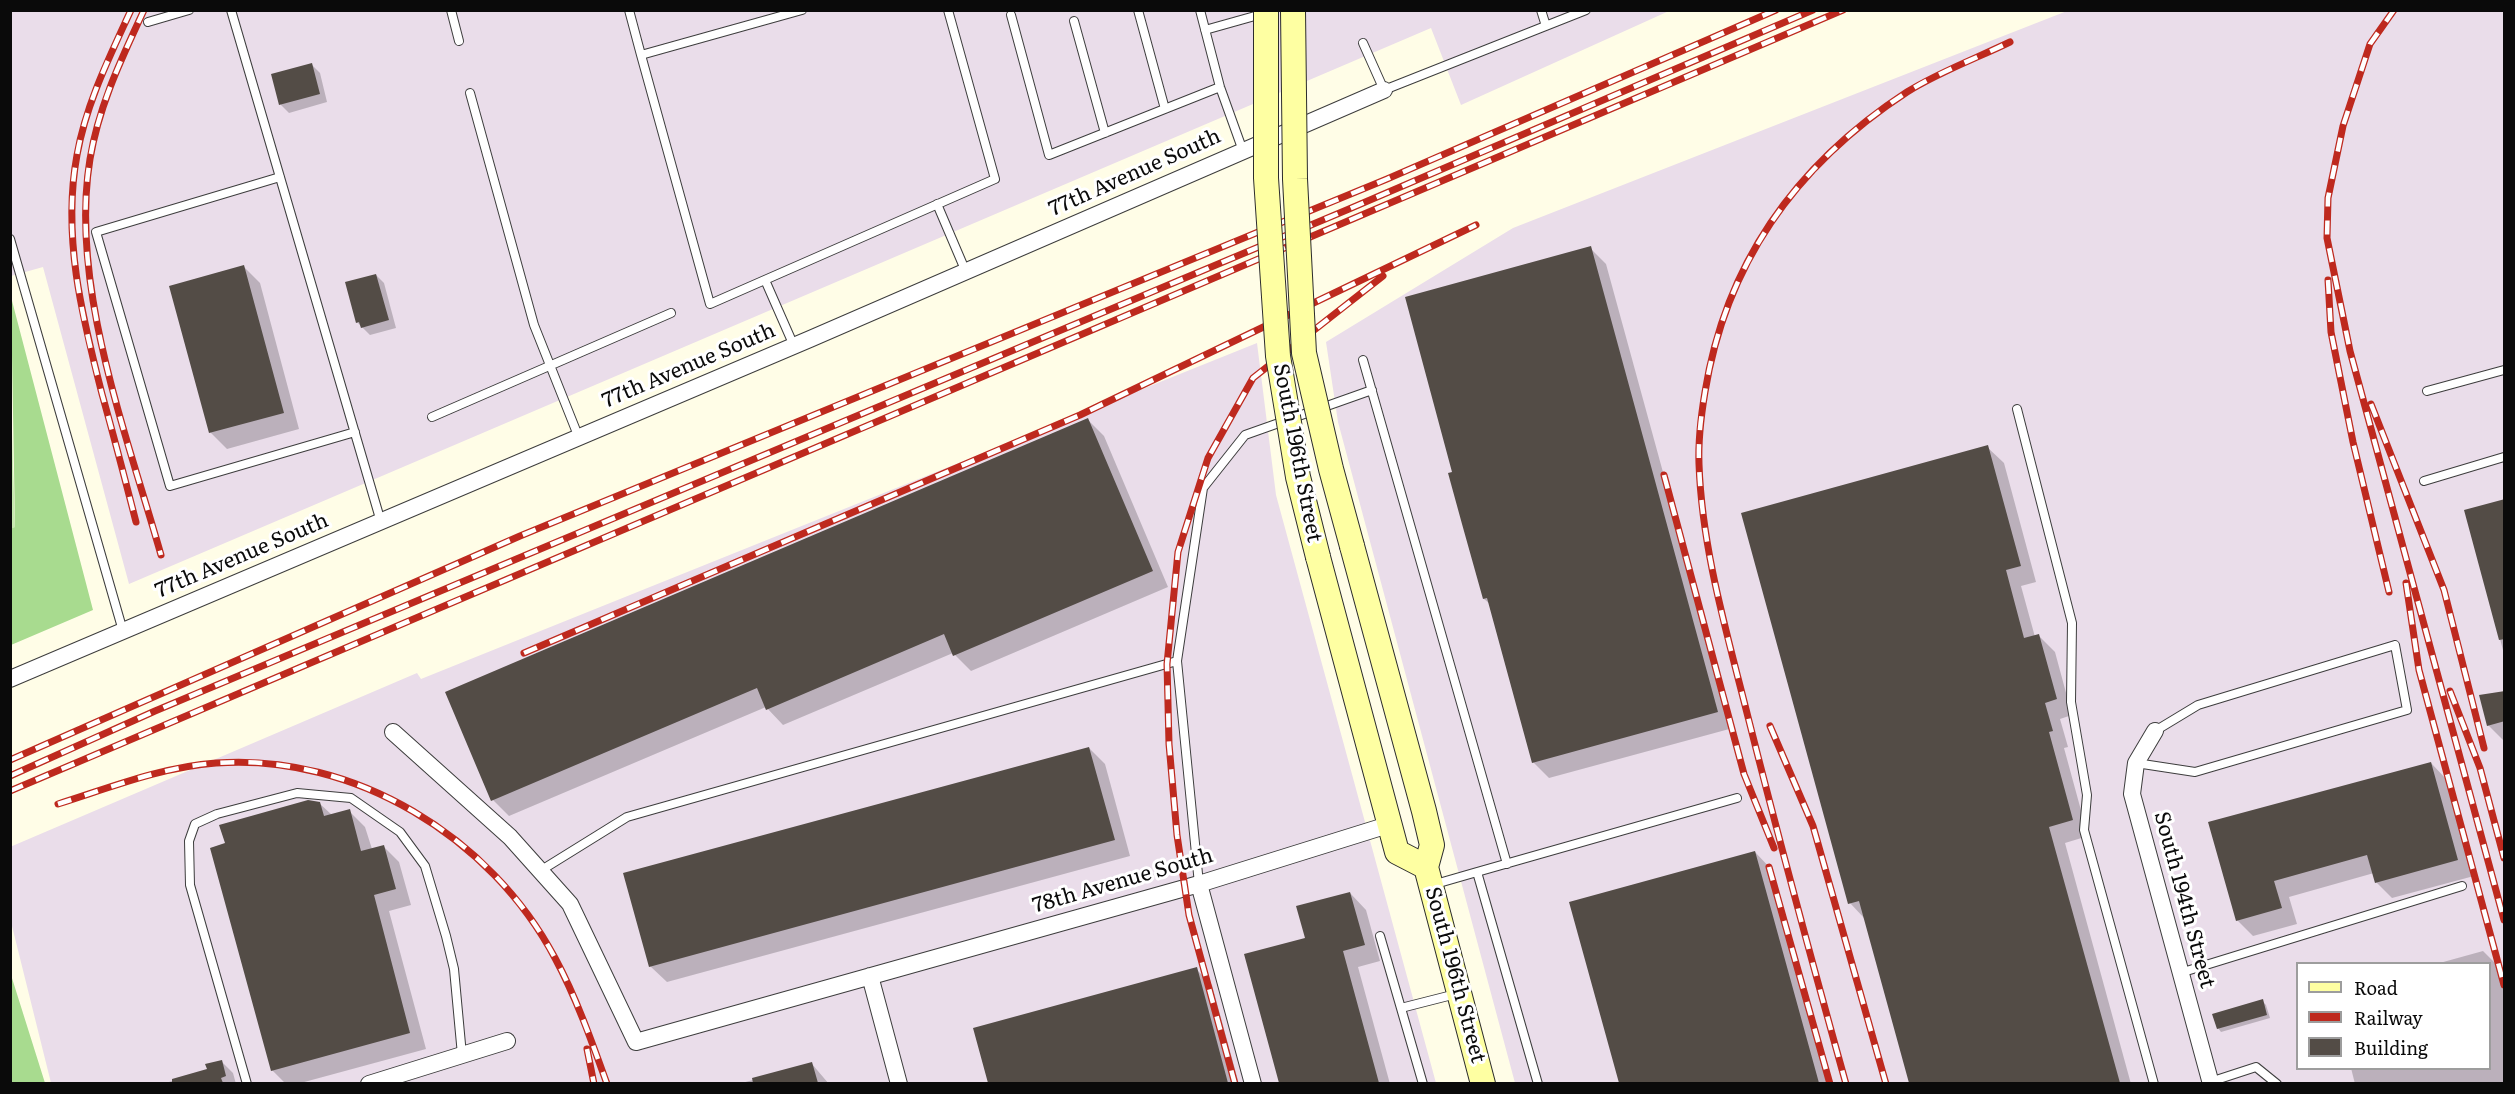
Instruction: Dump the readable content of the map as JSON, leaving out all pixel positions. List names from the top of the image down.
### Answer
{
  "streets": {
    "main road": ["South 196th Street"],
    "street": ["77th Avenue South", "78th Avenue South", "South 194th Street"]
  },
  "crossings": [
    ["South 196th Street", "78th Avenue South"]
  ],
  "legend": ["Road", "Railway", "Building"]
}
